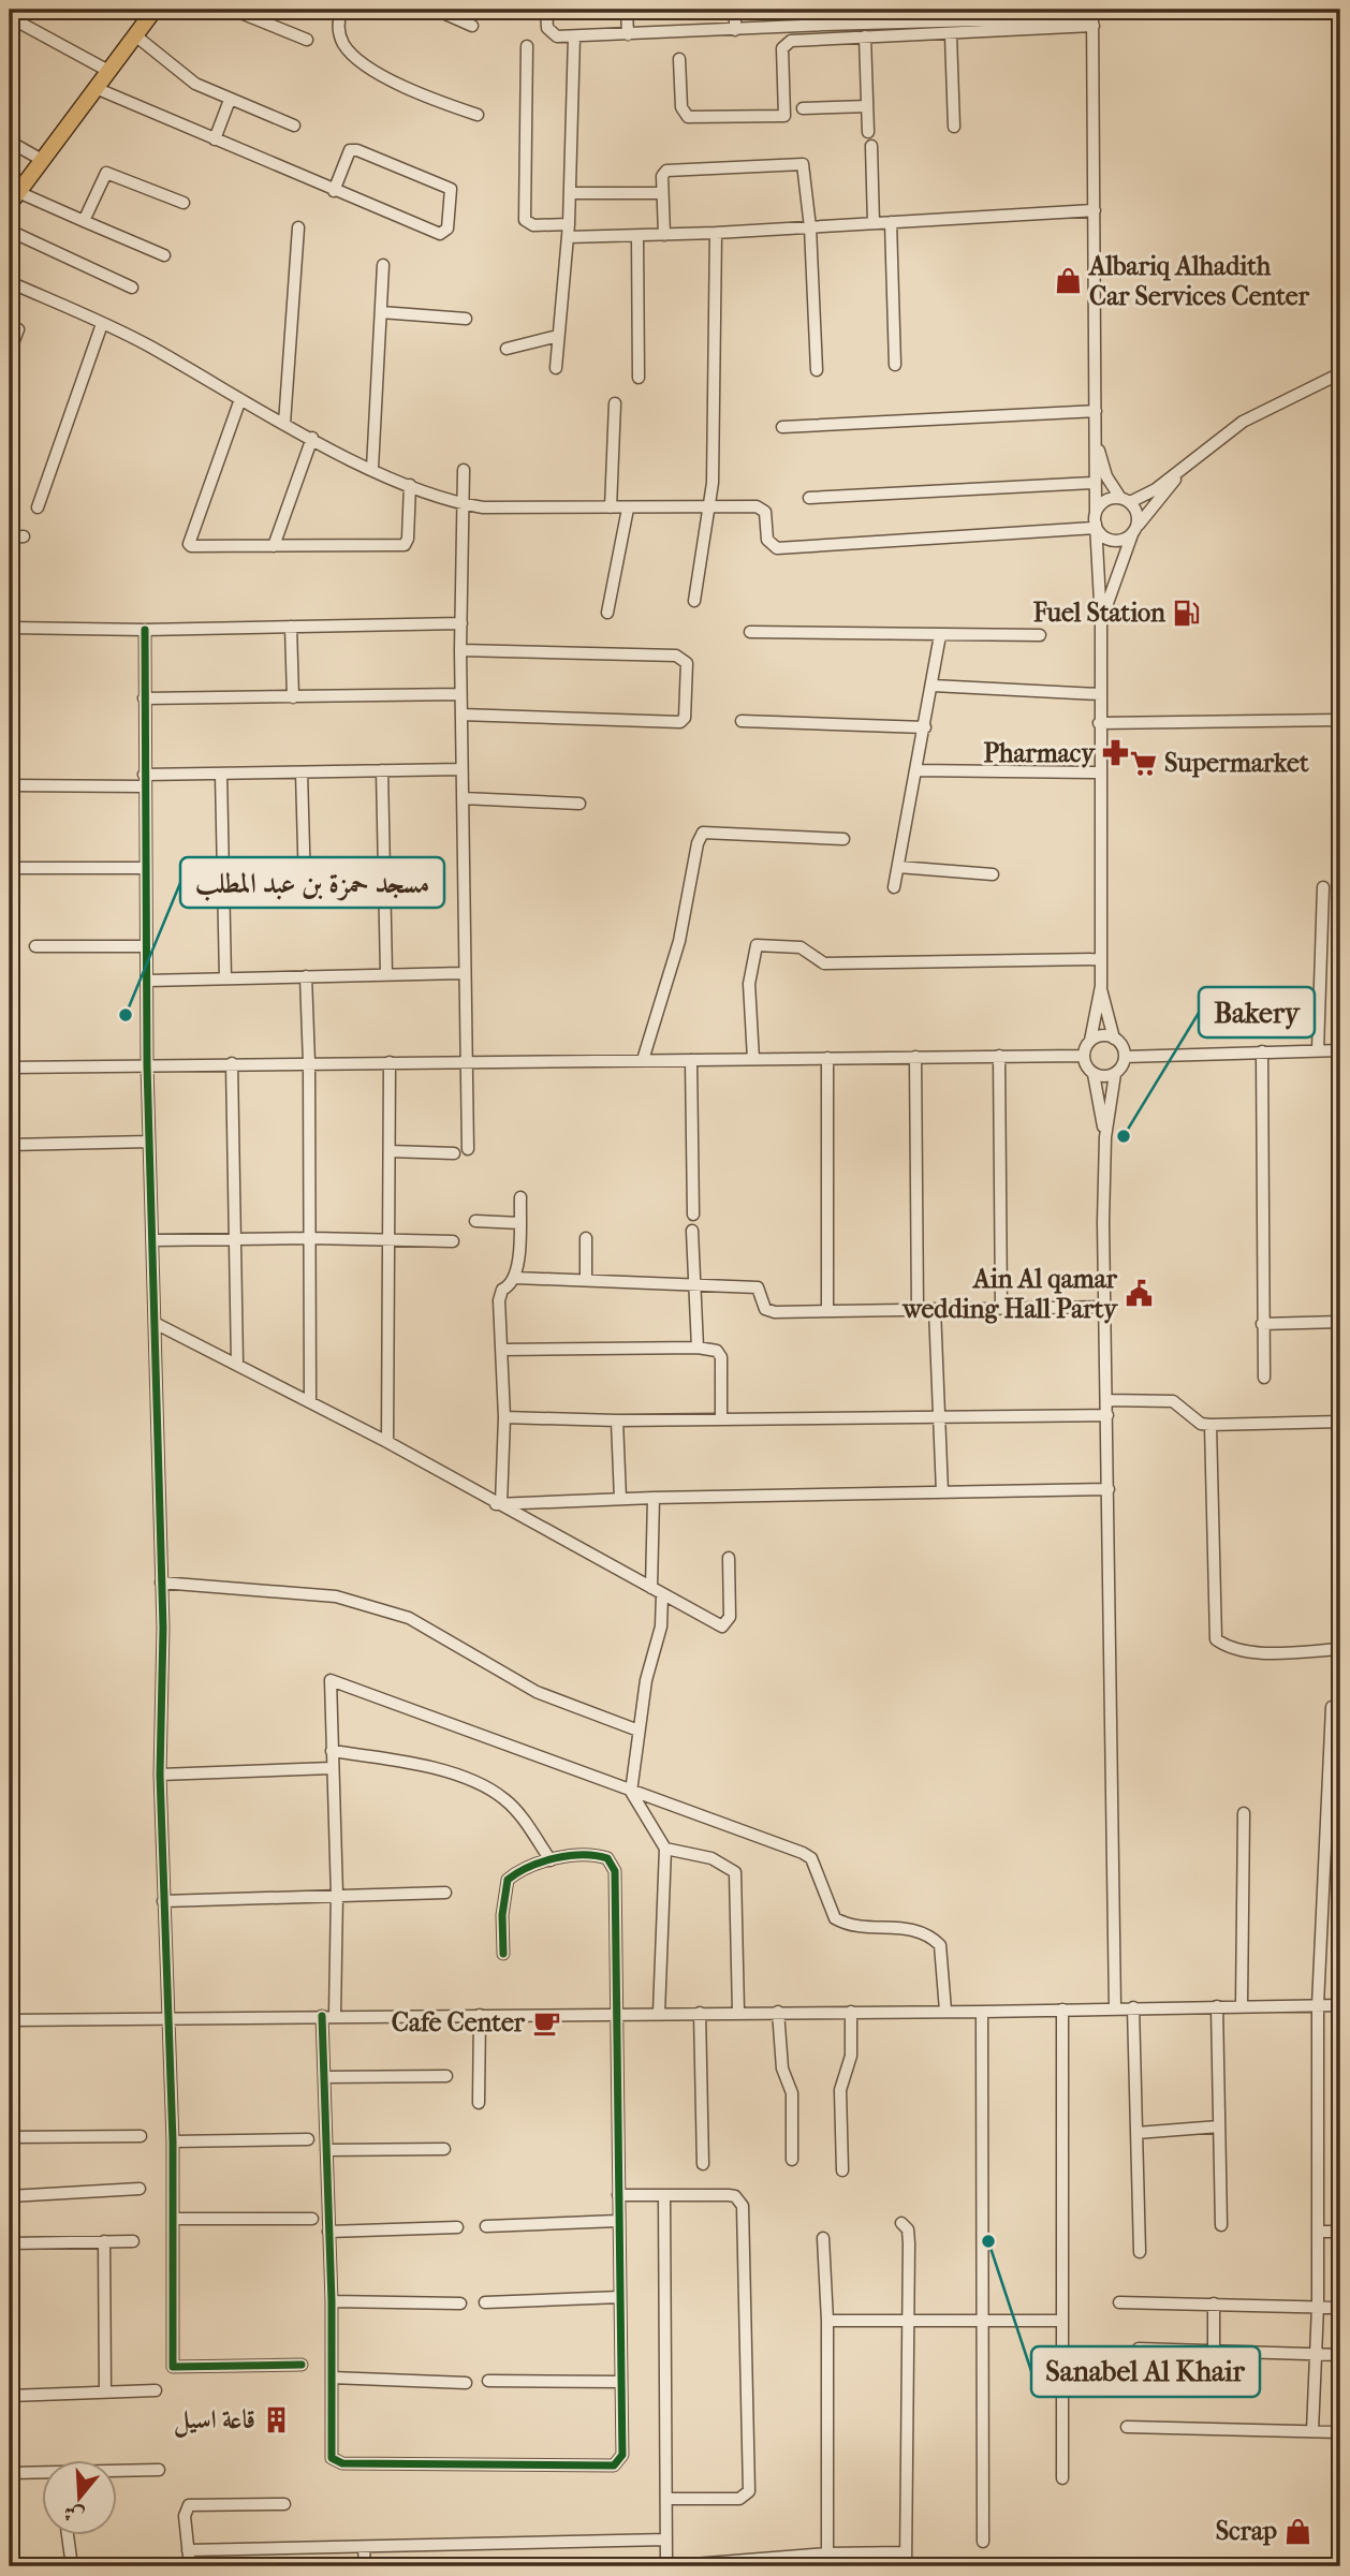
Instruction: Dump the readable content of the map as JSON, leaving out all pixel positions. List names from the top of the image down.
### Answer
{
  "places": {
    "shop": ["Albariq Alhadith Car Services Center", "Scrap"],
    "fuel station": ["Fuel Station"],
    "pharmacy": ["Pharmacy"],
    "supermarket": ["Supermarket"],
    "other": ["مسجد حمزة بن عبد المطلب", "Bakery", "Sanabel Al Khair"],
    "public building": ["Ain Al qamar wedding Hall Party"],
    "cafe": ["Cafe Center"],
    "building": ["قاعة اسيل"]
  },
  "north": "bottom"
}
